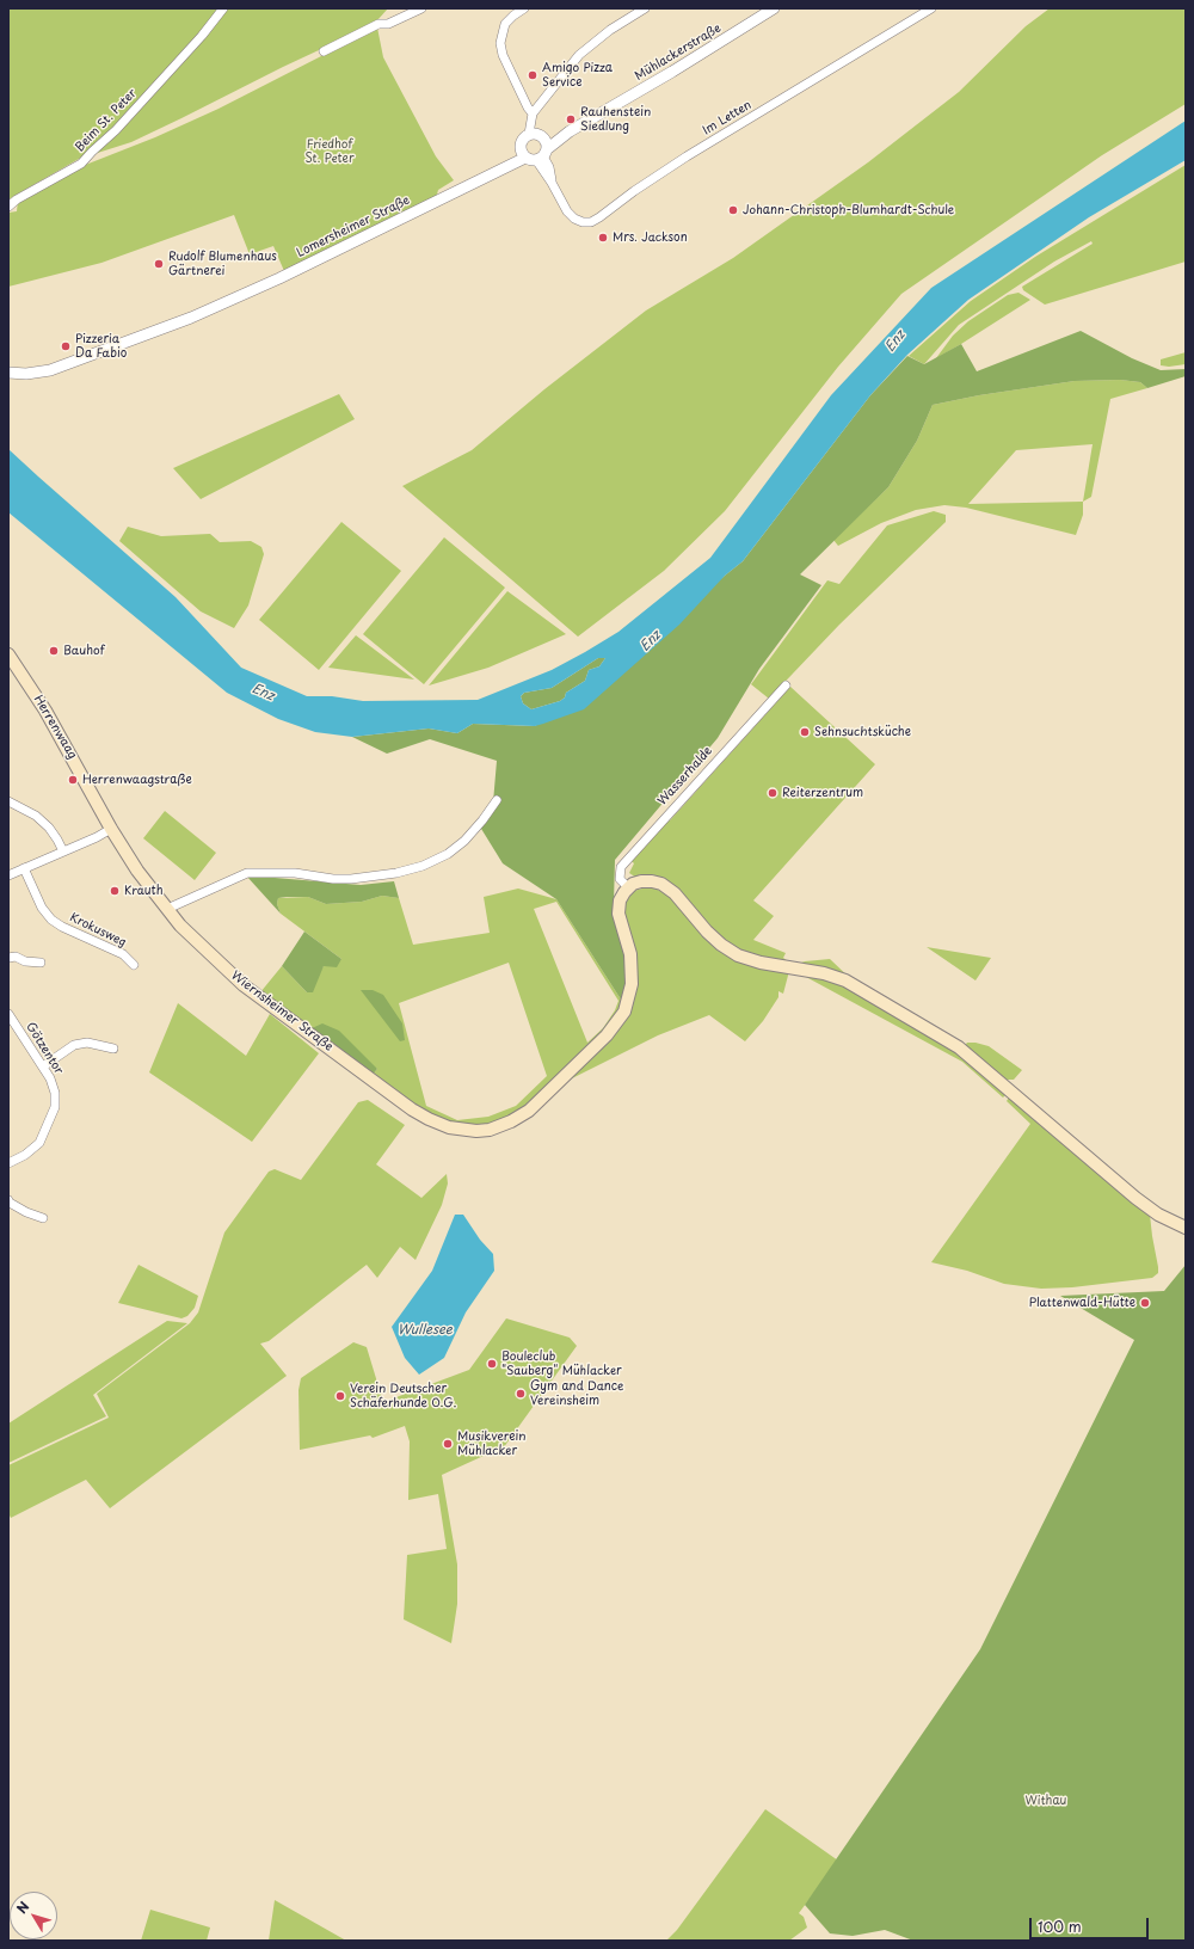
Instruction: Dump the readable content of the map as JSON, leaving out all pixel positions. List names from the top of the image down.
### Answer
{
  "streets": {
    "main road": ["Herrenwaag", "Wiernsheimer Straße"],
    "street": [
      "Mühlackerstraße",
      "Im Letten",
      "Beim St. Peter",
      "Lomersheimer Straße",
      "Wasserhalde",
      "Krokusweg",
      "Götzentor"
    ]
  },
  "crossings": [
    ["Mühlackerstraße", "Im Letten"],
    ["Mühlackerstraße", "Lomersheimer Straße"],
    ["Im Letten", "Lomersheimer Straße"],
    ["Herrenwaag", "Wiernsheimer Straße"],
    ["Wasserhalde", "Wiernsheimer Straße"]
  ],
  "water": ["Enz", "Wullesee"],
  "parks": ["Friedhof St. Peter", "Withau"],
  "places": [
    "Amigo Pizza Service",
    "Rauhenstein Siedlung",
    "Johann-Christoph-Blumhardt-Schule",
    "Mrs. Jackson",
    "Rudolf Blumenhaus Gärtnerei",
    "Pizzeria Da Fabio",
    "Bauhof",
    "Sehnsuchtsküche",
    "Herrenwaagstraße",
    "Reiterzentrum",
    "Krauth",
    "Plattenwald-Hütte",
    "Bouleclub \"Sauberg\" Mühlacker",
    "Gym and Dance Vereinsheim",
    "Verein Deutscher Schäferhunde O.G.",
    "Musikverein Mühlacker"
  ],
  "scale_bar": "100 m",
  "north": "top left"
}
